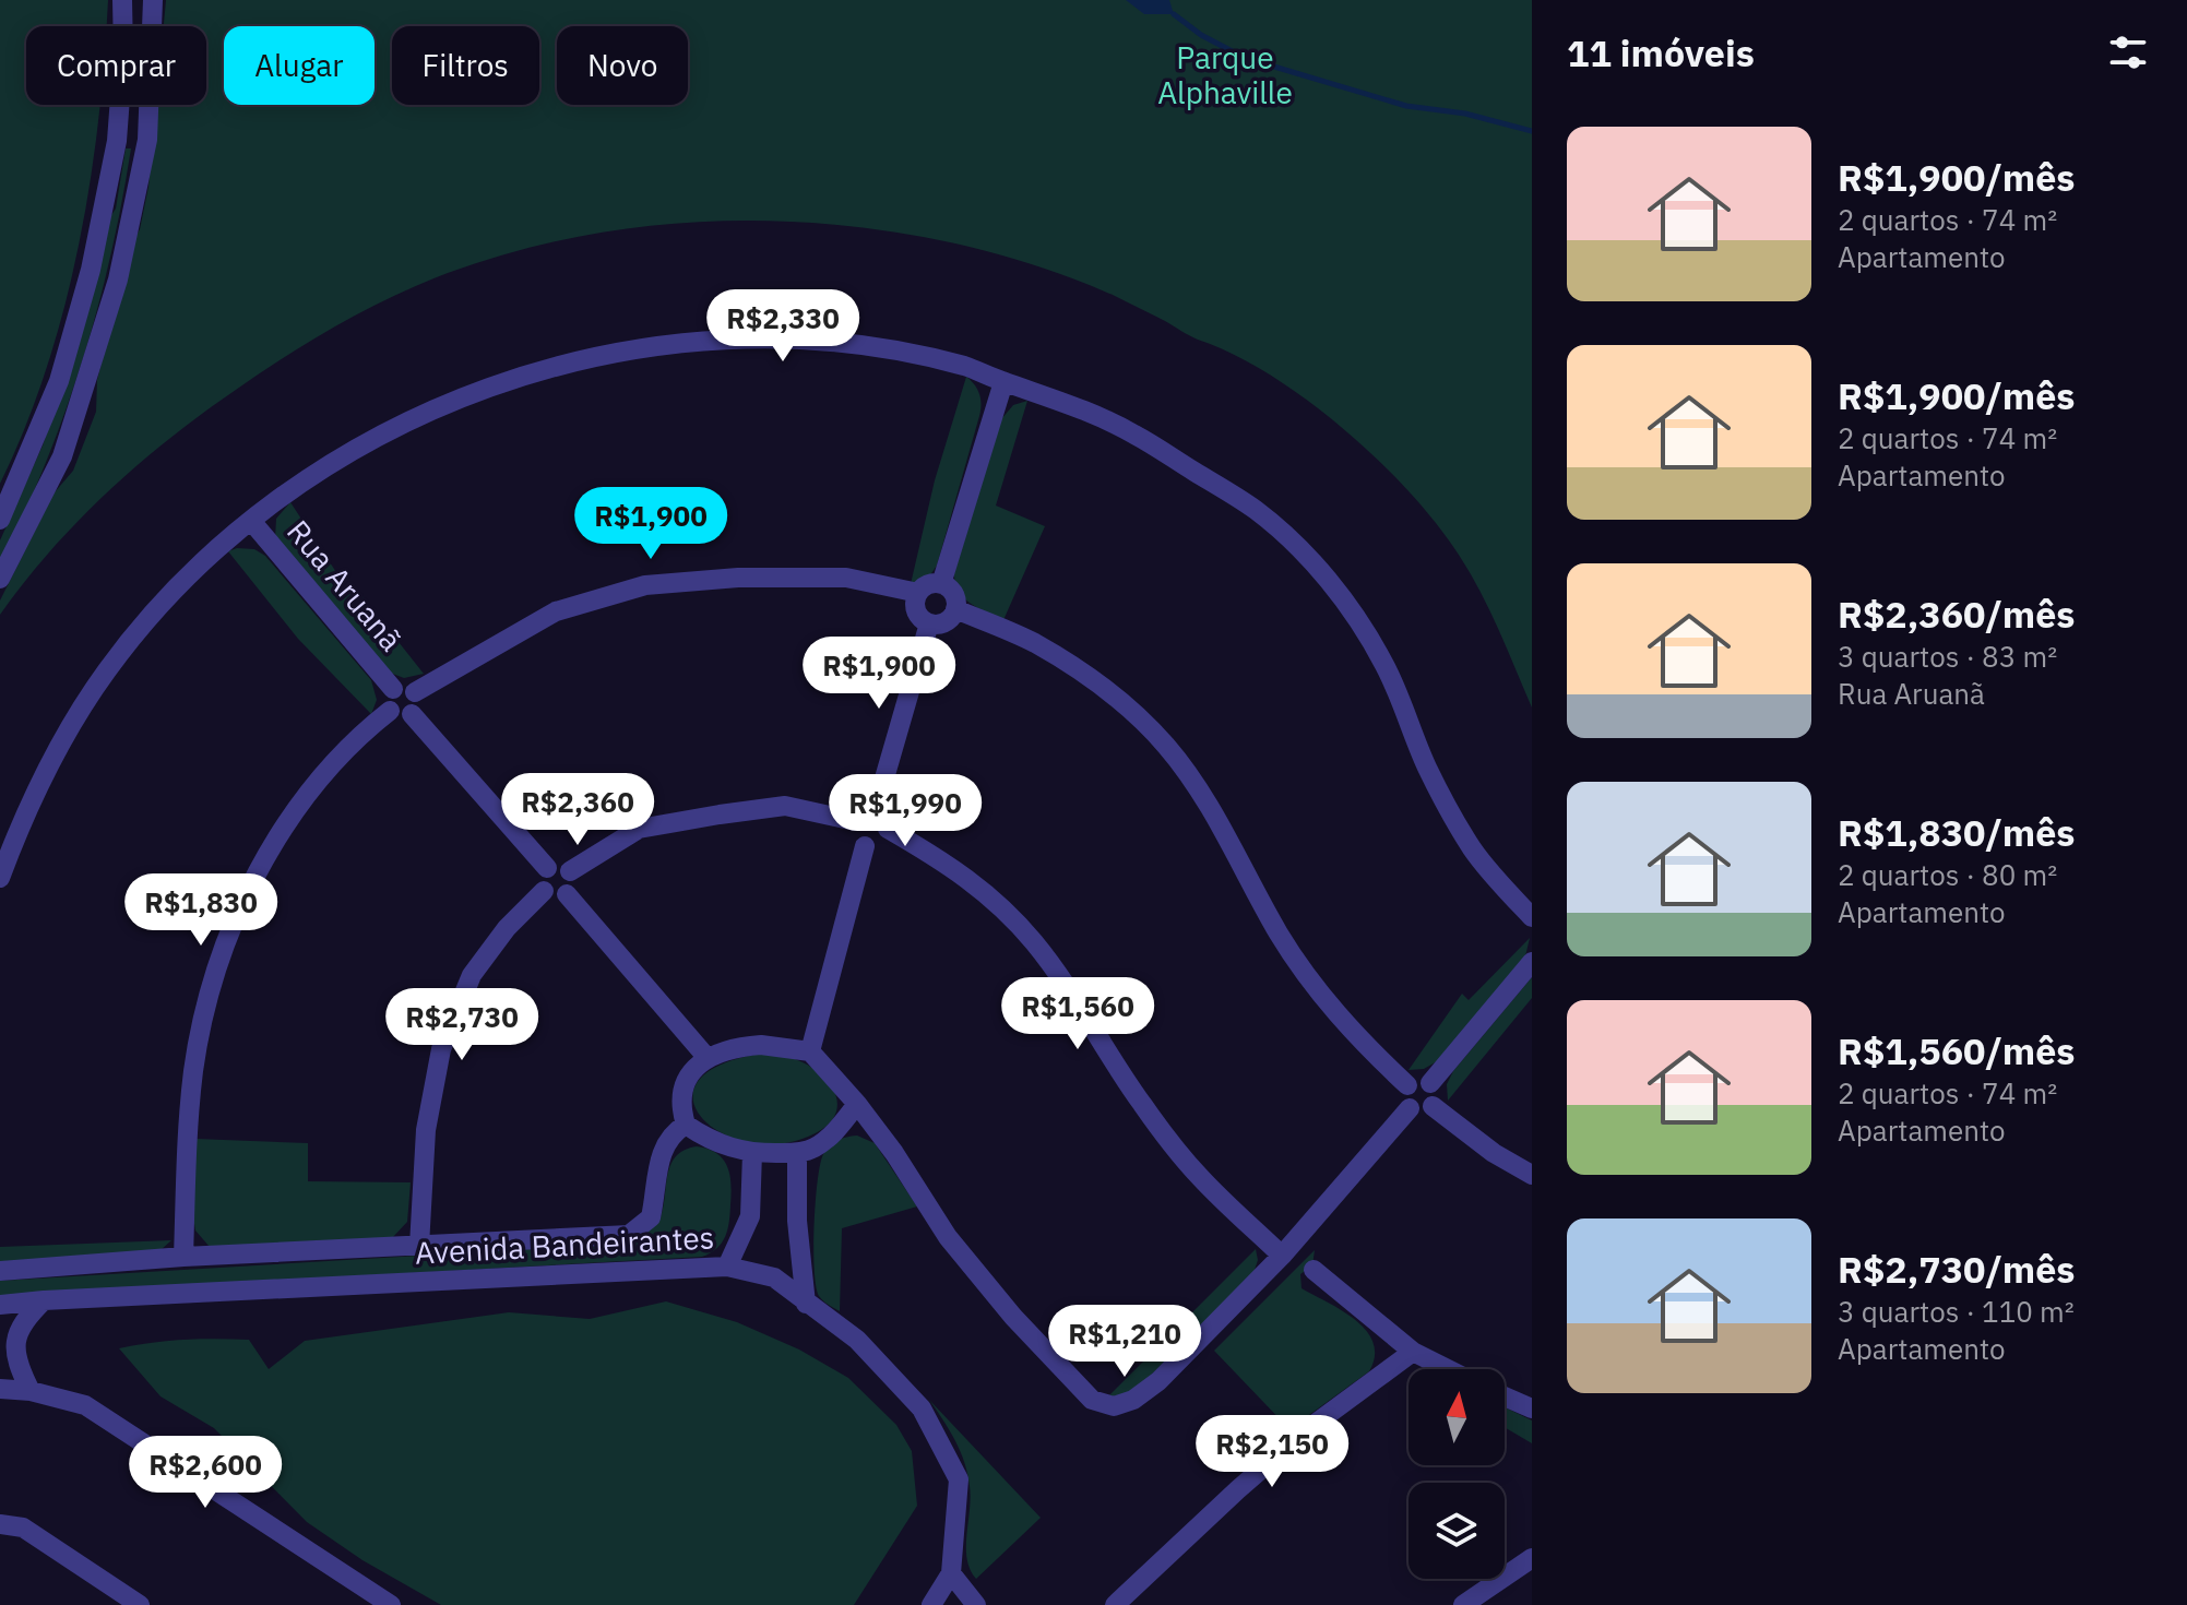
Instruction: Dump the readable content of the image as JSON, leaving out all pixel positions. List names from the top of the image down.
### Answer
{
  "streets": {
    "street": ["Rua Aruanã", "Avenida Bandeirantes"]
  },
  "parks": ["Parque Alphaville"],
  "north": "top",
  "page": {
    "heading": "11 imóveis",
    "chip": [
      "Comprar",
      "Alugar",
      "Filtros",
      "Novo"
    ],
    "list": [
      {
        "name": "R$1,900/mês",
        "note": "2 quartos · 74 m² · Apartamento"
      },
      {
        "name": "R$1,900/mês",
        "note": "2 quartos · 74 m² · Apartamento"
      },
      {
        "name": "R$2,360/mês",
        "note": "3 quartos · 83 m² · Rua Aruanã"
      },
      {
        "name": "R$1,830/mês",
        "note": "2 quartos · 80 m² · Apartamento"
      },
      {
        "name": "R$1,560/mês",
        "note": "2 quartos · 74 m² · Apartamento"
      },
      {
        "name": "R$2,730/mês",
        "note": "3 quartos · 110 m² · Apartamento"
      }
    ],
    "price": [
      "R$2,330",
      "R$1,900",
      "R$1,900",
      "R$2,360",
      "R$1,990",
      "R$1,830",
      "R$1,560",
      "R$2,730",
      "R$1,210",
      "R$2,150",
      "R$2,600"
    ]
  }
}
